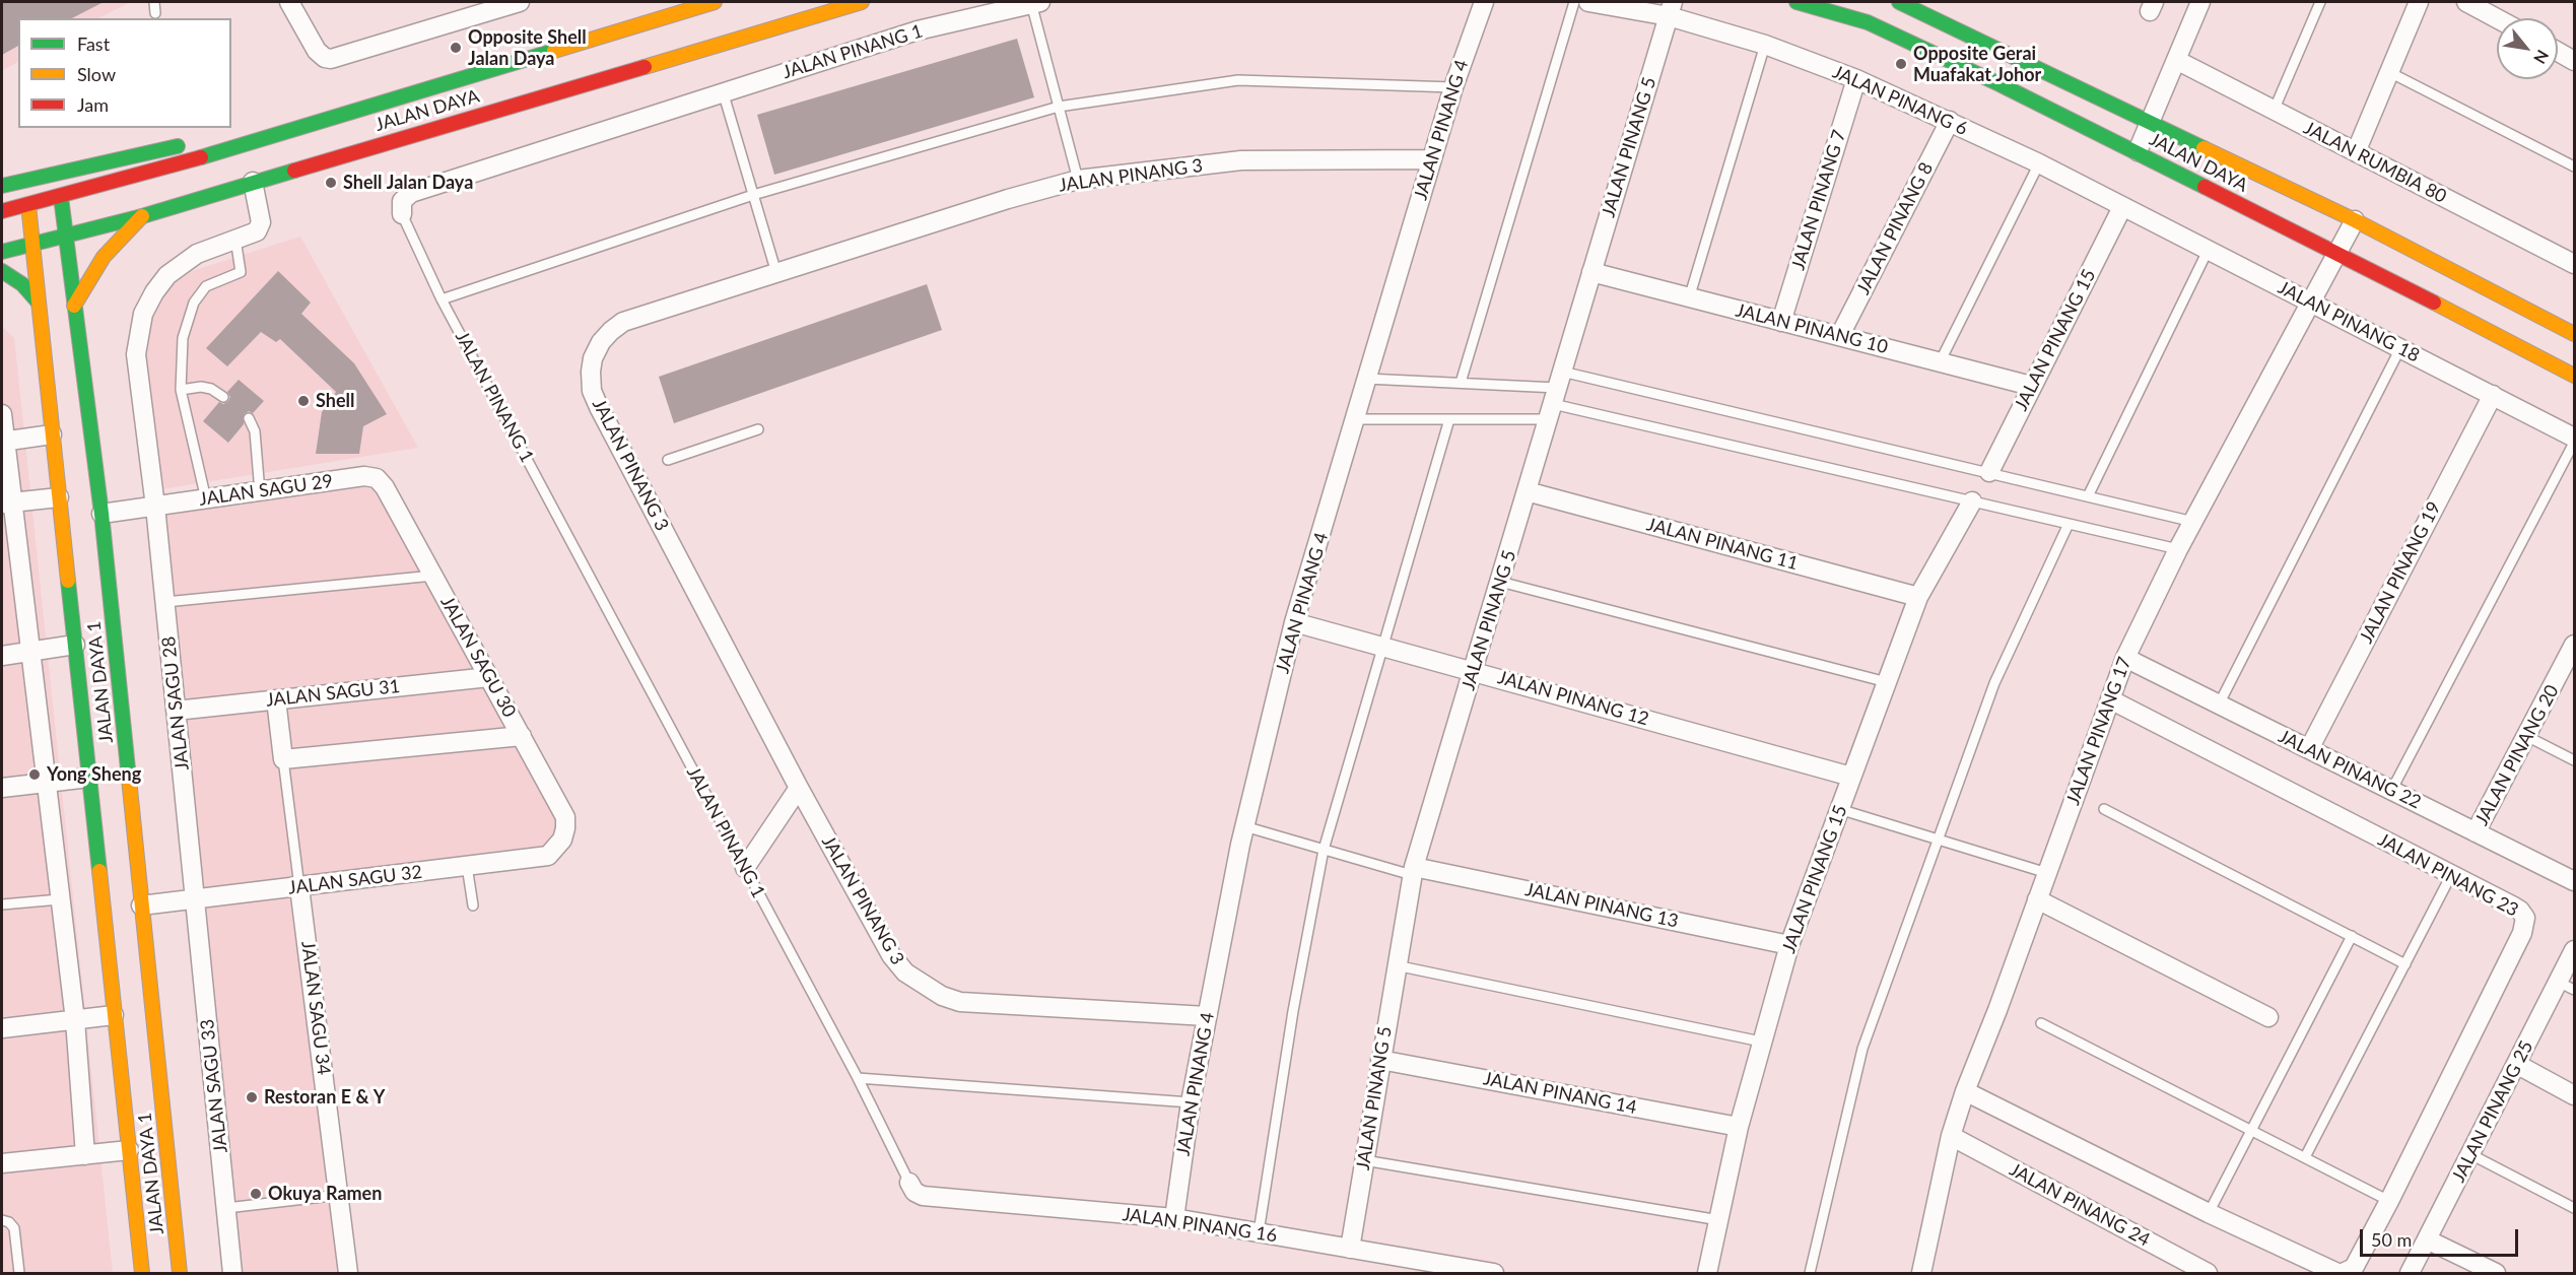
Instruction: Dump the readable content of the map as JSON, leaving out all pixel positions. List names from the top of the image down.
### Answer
{
  "streets": {
    "main road": ["JALAN DAYA", "JALAN DAYA 1"],
    "street": [
      "JALAN PINANG 1",
      "JALAN PINANG 6",
      "JALAN PINANG 4",
      "JALAN PINANG 5",
      "JALAN RUMBIA 80",
      "JALAN PINANG 3",
      "JALAN PINANG 7",
      "JALAN PINANG 8",
      "JALAN PINANG 18",
      "JALAN PINANG 10",
      "JALAN PINANG 15",
      "JALAN SAGU 29",
      "JALAN PINANG 11",
      "JALAN PINANG 19",
      "JALAN SAGU 30",
      "JALAN SAGU 31",
      "JALAN PINANG 12",
      "JALAN SAGU 28",
      "JALAN PINANG 17",
      "JALAN PINANG 20",
      "JALAN PINANG 22",
      "JALAN PINANG 23",
      "JALAN SAGU 32",
      "JALAN PINANG 13",
      "JALAN SAGU 34",
      "JALAN SAGU 33",
      "JALAN PINANG 14",
      "JALAN PINANG 25",
      "JALAN PINANG 24",
      "JALAN PINANG 16"
    ]
  },
  "crossings": [
    ["JALAN PINANG 1", "JALAN PINANG 16"],
    ["JALAN PINANG 6", "JALAN PINANG 5"],
    ["JALAN PINANG 6", "JALAN PINANG 7"],
    ["JALAN PINANG 6", "JALAN PINANG 8"],
    ["JALAN PINANG 6", "JALAN PINANG 18"],
    ["JALAN PINANG 6", "JALAN PINANG 15"],
    ["JALAN DAYA", "JALAN DAYA 1"],
    ["JALAN DAYA", "JALAN SAGU 28"],
    ["JALAN DAYA", "JALAN PINANG 17"],
    ["JALAN PINANG 4", "JALAN PINANG 3"],
    ["JALAN PINANG 4", "JALAN PINANG 12"],
    ["JALAN PINANG 4", "JALAN PINANG 16"],
    ["JALAN PINANG 5", "JALAN PINANG 10"],
    ["JALAN PINANG 5", "JALAN PINANG 11"],
    ["JALAN PINANG 5", "JALAN PINANG 12"],
    ["JALAN PINANG 5", "JALAN PINANG 13"],
    ["JALAN PINANG 5", "JALAN PINANG 14"],
    ["JALAN PINANG 5", "JALAN PINANG 16"],
    ["JALAN PINANG 7", "JALAN PINANG 10"],
    ["JALAN PINANG 8", "JALAN PINANG 10"],
    ["JALAN PINANG 18", "JALAN PINANG 15"],
    ["JALAN PINANG 18", "JALAN PINANG 19"],
    ["JALAN PINANG 18", "JALAN PINANG 17"],
    ["JALAN PINANG 10", "JALAN PINANG 15"],
    ["JALAN PINANG 15", "JALAN PINANG 11"],
    ["JALAN PINANG 15", "JALAN PINANG 12"],
    ["JALAN PINANG 15", "JALAN PINANG 13"],
    ["JALAN PINANG 15", "JALAN PINANG 14"],
    ["JALAN SAGU 29", "JALAN SAGU 30"],
    ["JALAN SAGU 29", "JALAN DAYA 1"],
    ["JALAN SAGU 29", "JALAN SAGU 28"],
    ["JALAN PINANG 19", "JALAN PINANG 22"],
    ["JALAN SAGU 30", "JALAN SAGU 31"],
    ["JALAN SAGU 30", "JALAN SAGU 32"],
    ["JALAN DAYA 1", "JALAN SAGU 32"],
    ["JALAN SAGU 31", "JALAN SAGU 28"],
    ["JALAN SAGU 28", "JALAN SAGU 32"],
    ["JALAN SAGU 28", "JALAN SAGU 33"],
    ["JALAN PINANG 17", "JALAN PINANG 22"],
    ["JALAN PINANG 17", "JALAN PINANG 23"],
    ["JALAN PINANG 17", "JALAN PINANG 24"],
    ["JALAN PINANG 20", "JALAN PINANG 22"],
    ["JALAN SAGU 32", "JALAN SAGU 34"],
    ["JALAN SAGU 32", "JALAN SAGU 33"]
  ],
  "places": [
    "Opposite Shell Jalan Daya",
    "Opposite Gerai Muafakat Johor",
    "Shell Jalan Daya",
    "Shell",
    "Yong Sheng",
    "Restoran E & Y",
    "Okuya Ramen"
  ],
  "legend": ["Fast", "Slow", "Jam"],
  "scale_bar": "50 m",
  "north": "bottom right"
}
